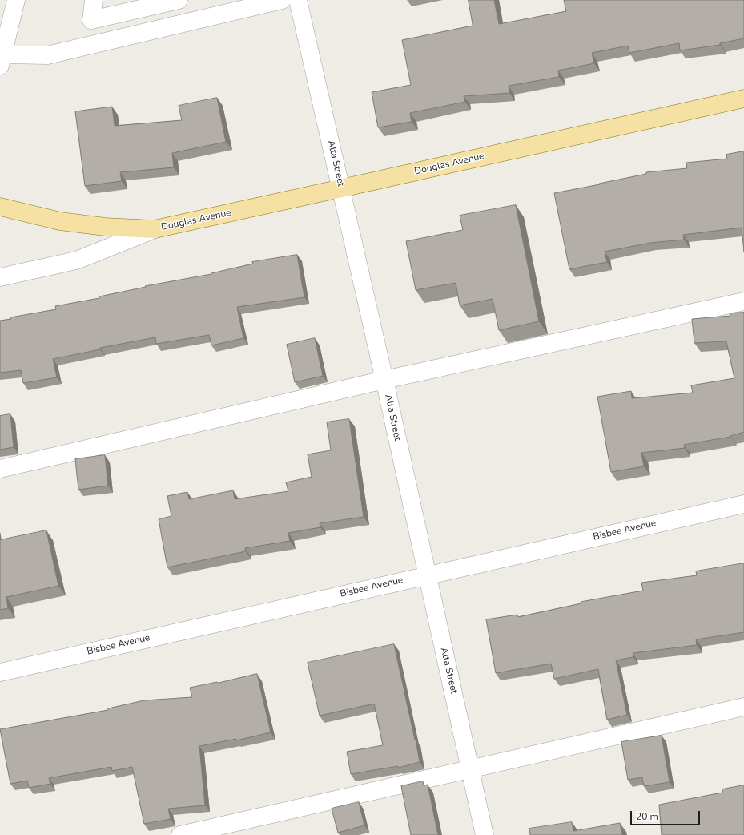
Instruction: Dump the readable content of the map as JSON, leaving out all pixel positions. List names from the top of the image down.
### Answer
{
  "streets": {
    "main road": ["Douglas Avenue"],
    "street": ["Alta Street", "Bisbee Avenue"]
  },
  "crossings": [
    ["Alta Street", "Douglas Avenue"],
    ["Alta Street", "Bisbee Avenue"]
  ],
  "scale_bar": "20 m"
}
